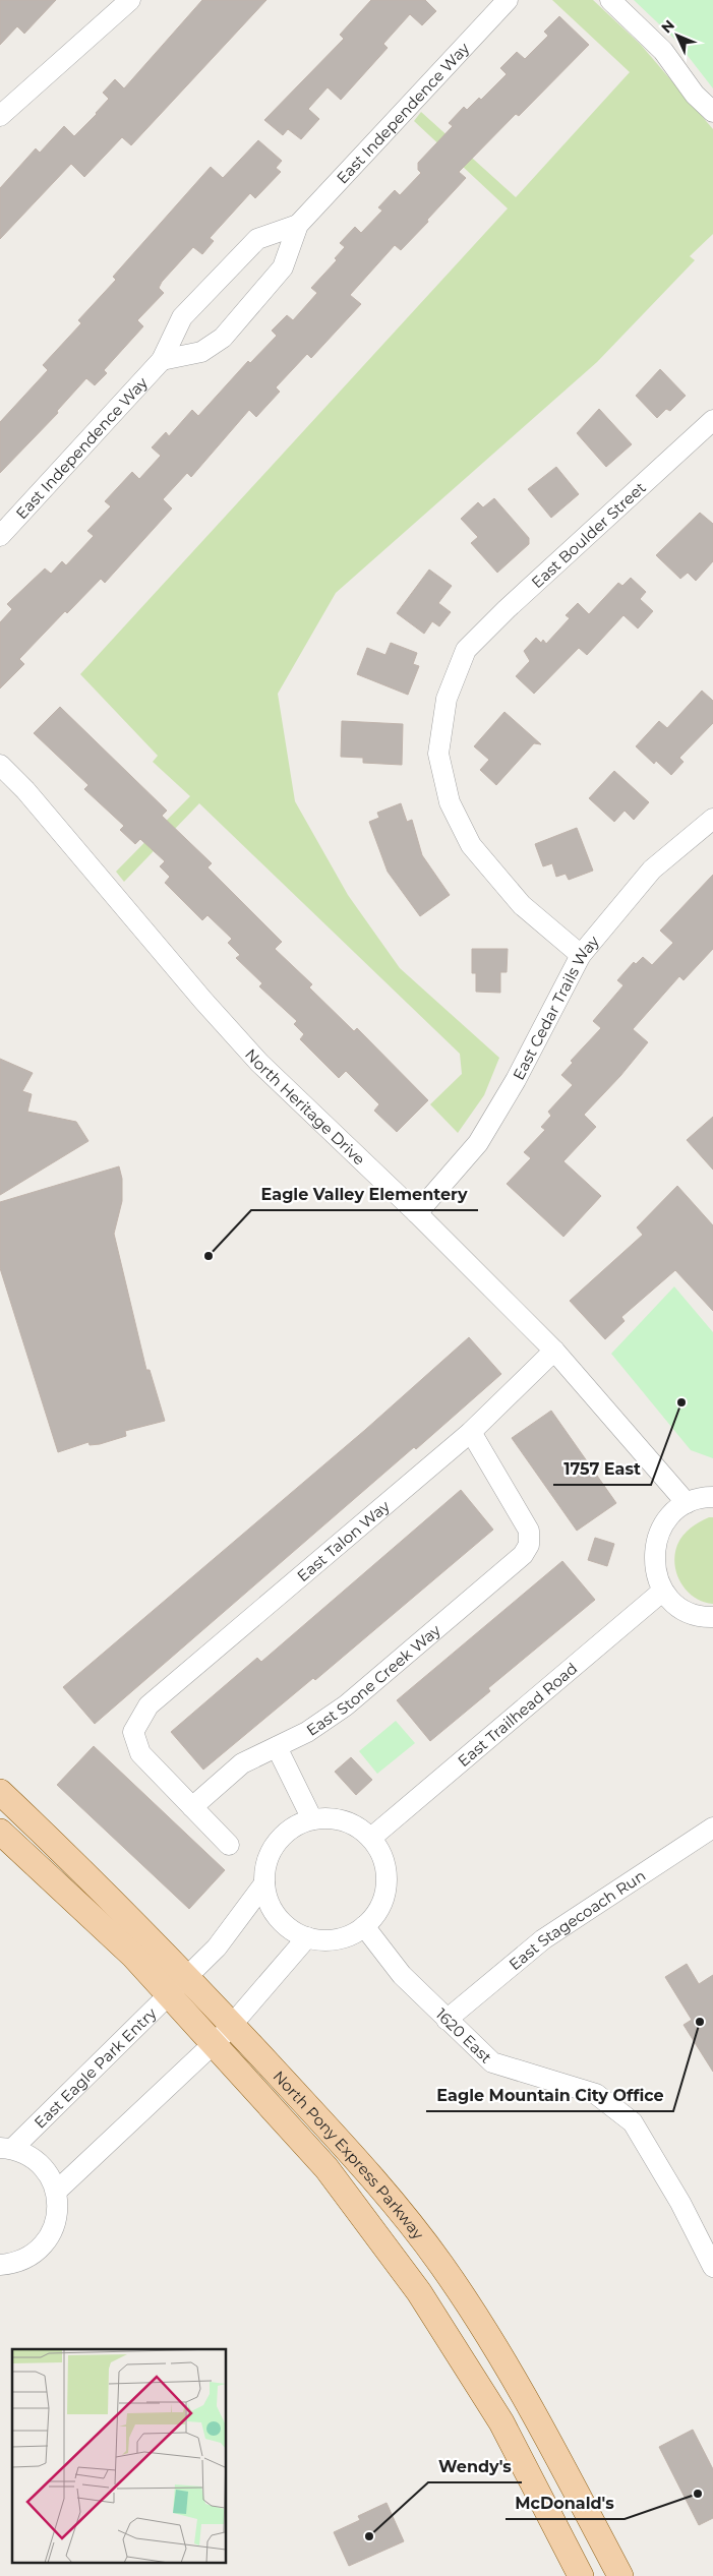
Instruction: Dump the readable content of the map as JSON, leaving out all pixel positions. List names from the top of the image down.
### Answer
{
  "streets": {
    "main road": ["North Pony Express Parkway"],
    "street": [
      "East Independence Way",
      "East Boulder Street",
      "East Cedar Trails Way",
      "North Heritage Drive",
      "East Talon Way",
      "East Stone Creek Way",
      "East Trailhead Road",
      "East Stagecoach Run",
      "1620 East",
      "East Eagle Park Entry"
    ]
  },
  "crossings": [
    ["East Boulder Street", "East Cedar Trails Way"],
    ["East Cedar Trails Way", "North Heritage Drive"],
    ["North Heritage Drive", "East Talon Way"],
    ["East Talon Way", "East Stone Creek Way"],
    ["East Trailhead Road", "1620 East"],
    ["East Stagecoach Run", "1620 East"],
    ["East Eagle Park Entry", "North Pony Express Parkway"]
  ],
  "places": [
    "Eagle Valley Elementery",
    "1757 East",
    "Eagle Mountain City Office",
    "McDonald's",
    "Wendy's"
  ],
  "north": "top left"
}
